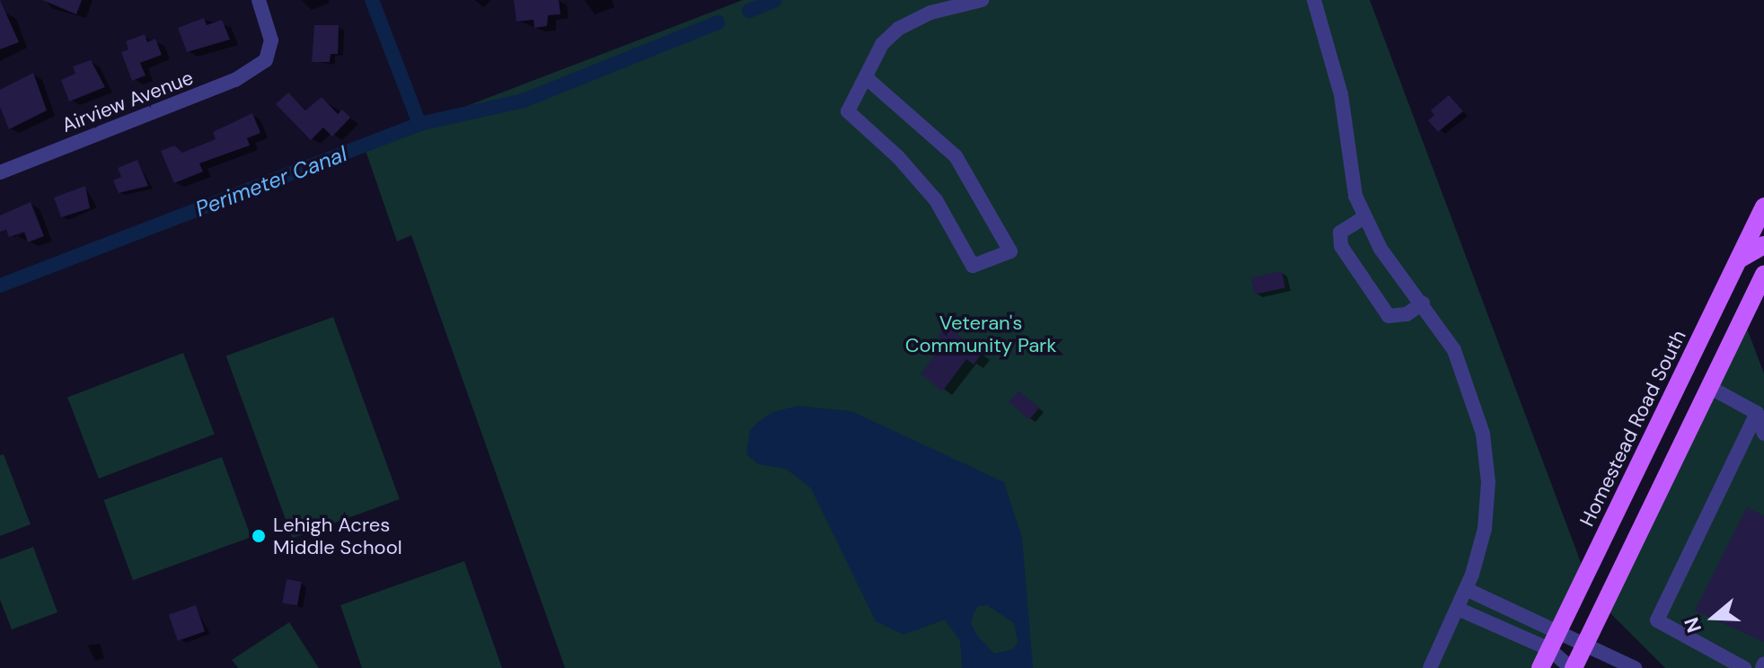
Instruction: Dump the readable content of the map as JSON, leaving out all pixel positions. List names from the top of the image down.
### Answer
{
  "streets": {
    "main road": ["Homestead Road South"],
    "street": ["Airview Avenue"]
  },
  "water": ["Perimeter Canal"],
  "parks": ["Veteran's Community Park"],
  "places": ["Lehigh Acres Middle School"],
  "north": "left"
}
